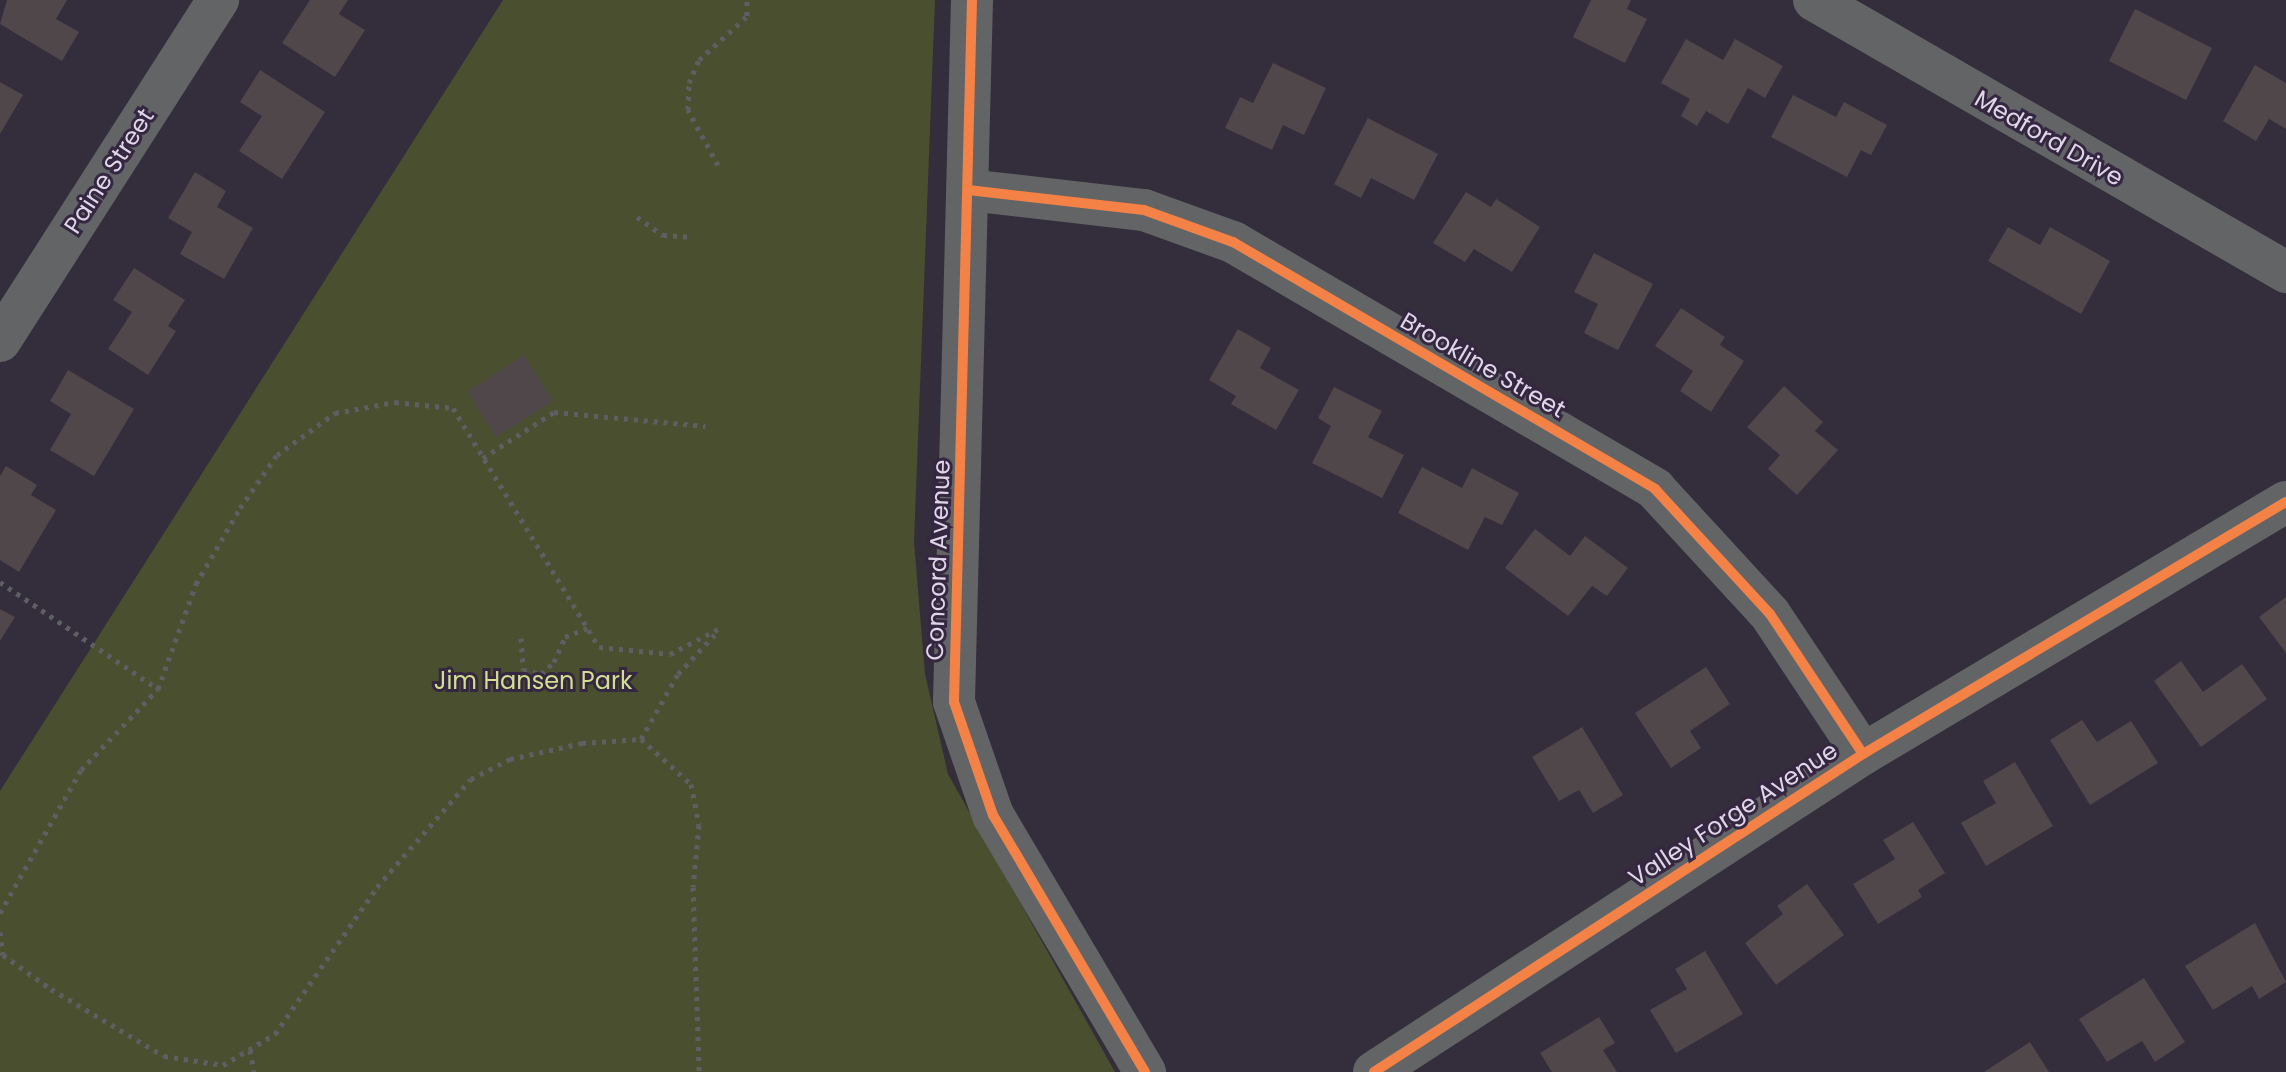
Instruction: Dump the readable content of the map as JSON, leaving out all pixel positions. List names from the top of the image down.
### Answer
{
  "streets": {
    "street": [
      "Medford Drive",
      "Paine Street",
      "Brookline Street",
      "Concord Avenue",
      "Valley Forge Avenue"
    ]
  },
  "crossings": [
    ["Brookline Street", "Concord Avenue"],
    ["Brookline Street", "Valley Forge Avenue"]
  ],
  "parks": ["Jim Hansen Park"]
}
